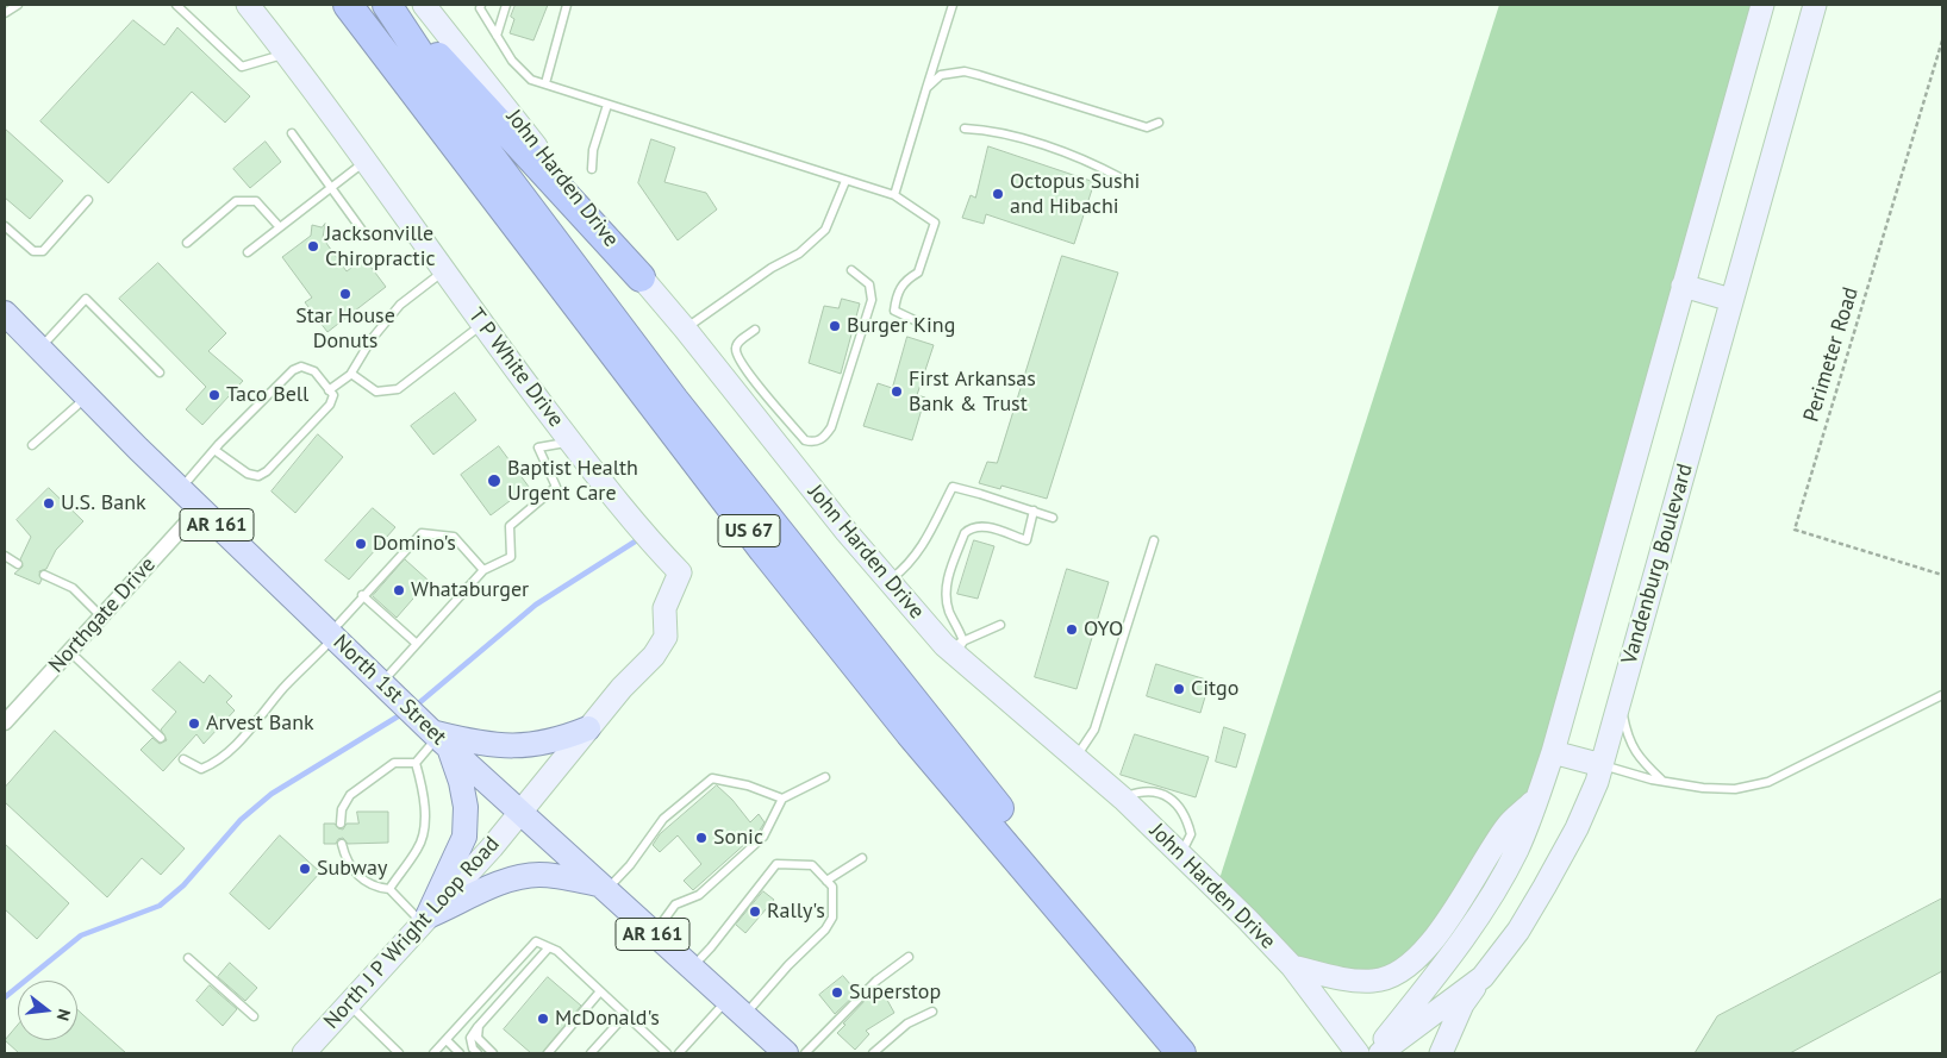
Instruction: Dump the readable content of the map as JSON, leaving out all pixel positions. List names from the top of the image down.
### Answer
{
  "streets": {
    "highway": ["US 67"],
    "main road": [
      "John Harden Drive",
      "T P White Drive",
      "AR 161",
      "Vandenburg Boulevard",
      "North 1st Street",
      "North J P Wright Loop Road"
    ],
    "street": ["Northgate Drive"],
    "path": ["Perimeter Road"]
  },
  "crossings": [
    ["T P White Drive", "North 1st Street"],
    ["T P White Drive", "North J P Wright Loop Road"],
    ["Northgate Drive", "North 1st Street"],
    ["North 1st Street", "North J P Wright Loop Road"]
  ],
  "places": [
    "Octopus Sushi and Hibachi",
    "Jacksonville Chiropractic",
    "Star House Donuts",
    "Burger King",
    "First Arkansas Bank & Trust",
    "Taco Bell",
    "Baptist Health Urgent Care",
    "U.S. Bank",
    "Domino's",
    "Whataburger",
    "OYO",
    "Citgo",
    "Arvest Bank",
    "Sonic",
    "Subway",
    "Rally's",
    "Superstop",
    "McDonald's"
  ],
  "north": "right"
}
